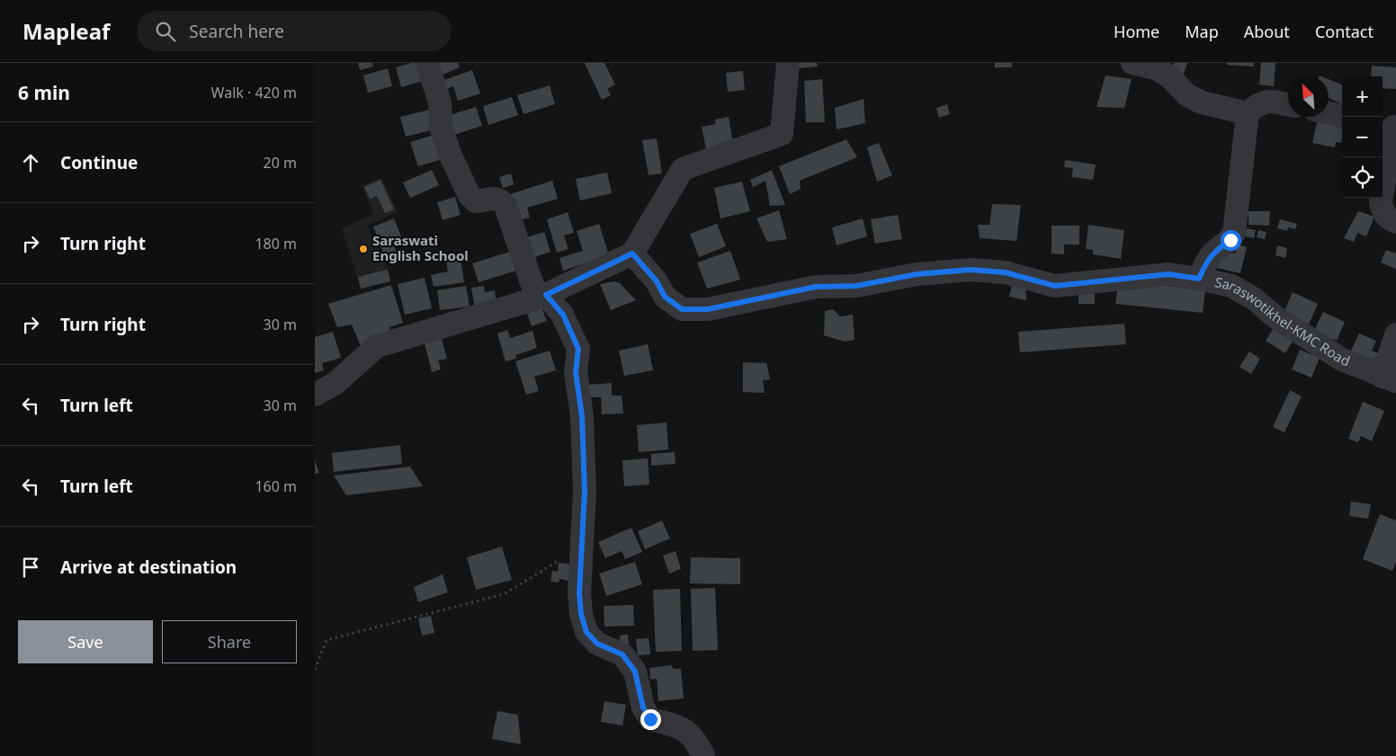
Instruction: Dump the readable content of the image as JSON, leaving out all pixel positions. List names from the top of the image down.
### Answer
{
  "streets": {
    "street": ["Saraswotikhel-KMC Road"]
  },
  "places": ["Saraswati English School"],
  "north": "top left",
  "page": {
    "header": "Mapleaf",
    "search": "Search here",
    "nav": [
      "Home",
      "Map",
      "About",
      "Contact"
    ],
    "heading": ["6 min", "Walk · 420 m"],
    "map_buttons": ["+", "−"],
    "list": [
      ["Continue", "20 m"],
      ["Turn right", "180 m"],
      ["Turn right", "30 m"],
      ["Turn left", "30 m"],
      ["Turn left", "160 m"],
      "Arrive at destination"
    ],
    "buttons": ["Save", "Share"]
  }
}
